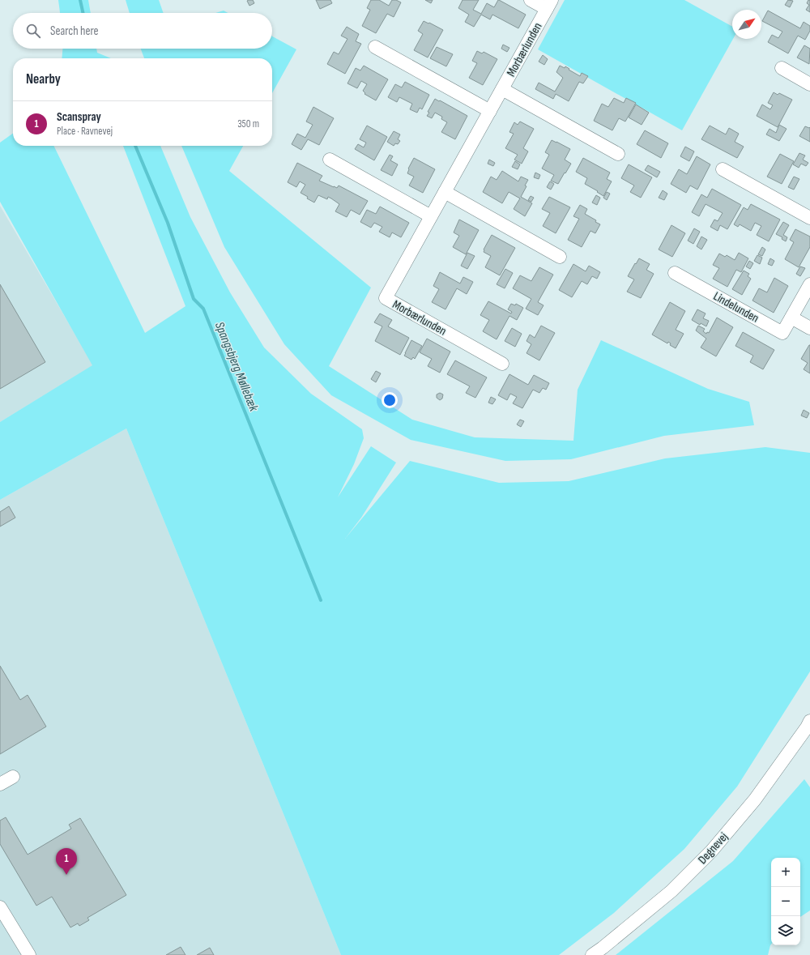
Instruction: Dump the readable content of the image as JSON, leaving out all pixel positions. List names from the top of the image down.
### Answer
{
  "streets": {
    "street": ["Morbærlunden", "Lindelunden", "Degnevej"]
  },
  "water": ["Spangsbjerg Møllebæk"],
  "north": "top right",
  "page": {
    "search": "Search here",
    "heading": "Nearby",
    "list": [
      {
        "mark": "1",
        "name": "Scanspray",
        "note": "Place · Ravnevej",
        "value": "350 m"
      }
    ],
    "pins": "1",
    "map_buttons": ["+", "−"]
  }
}
